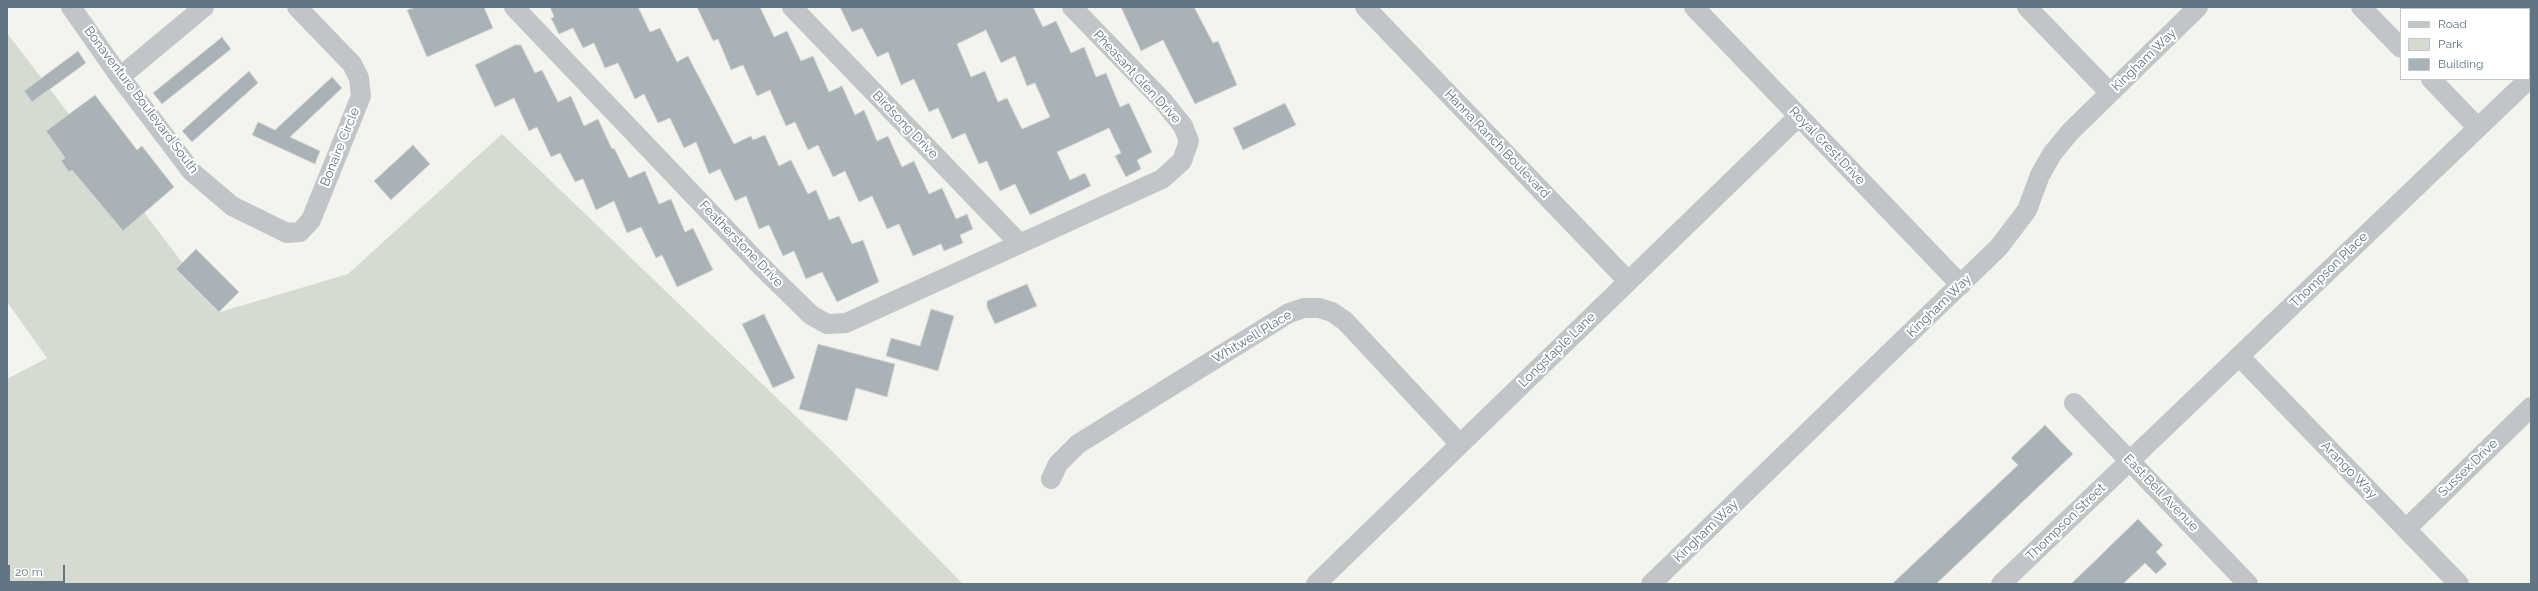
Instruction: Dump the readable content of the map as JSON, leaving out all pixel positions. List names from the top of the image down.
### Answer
{
  "streets": {
    "street": [
      "Kingham Way",
      "Pheasant Glen Drive",
      "Bonaventure Boulevard South",
      "Birdsong Drive",
      "Hanna Ranch Boulevard",
      "Royal Crest Drive",
      "Bonaire Circle",
      "Featherstone Drive",
      "Thompson Place",
      "Whitwell Place",
      "Longstaple Lane",
      "Sussex Drive",
      "Arango Way",
      "East Bell Avenue",
      "Thompson Street"
    ]
  },
  "crossings": [
    ["Kingham Way", "Royal Crest Drive"],
    ["Pheasant Glen Drive", "Birdsong Drive"],
    ["Pheasant Glen Drive", "Featherstone Drive"],
    ["Bonaventure Boulevard South", "Bonaire Circle"],
    ["Birdsong Drive", "Featherstone Drive"],
    ["Hanna Ranch Boulevard", "Longstaple Lane"],
    ["Royal Crest Drive", "Longstaple Lane"],
    ["Thompson Place", "Arango Way"],
    ["Thompson Place", "East Bell Avenue"],
    ["Thompson Place", "Thompson Street"],
    ["Whitwell Place", "Longstaple Lane"],
    ["Sussex Drive", "Arango Way"],
    ["East Bell Avenue", "Thompson Street"]
  ],
  "legend": ["Road", "Park", "Building"],
  "scale_bar": "20 m"
}
